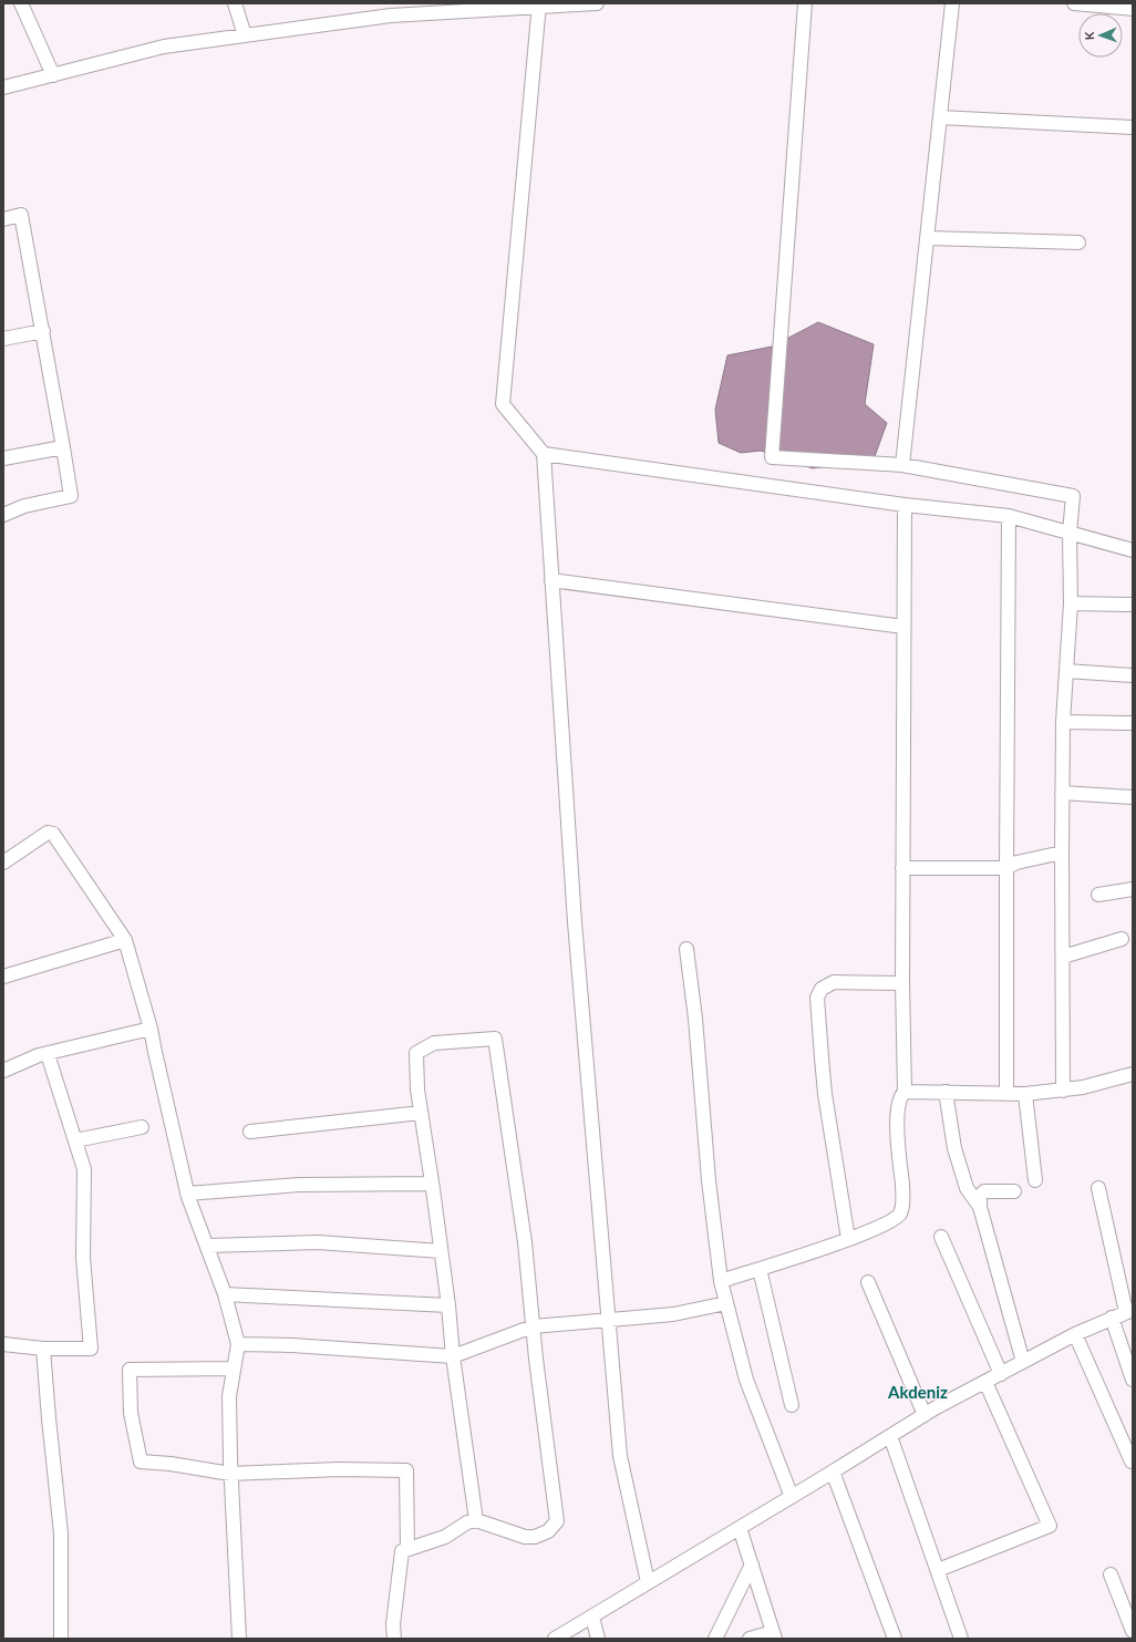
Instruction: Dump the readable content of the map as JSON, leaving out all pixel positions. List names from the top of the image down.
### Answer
{
  "districts": ["Akdeniz"],
  "north": "left"
}
